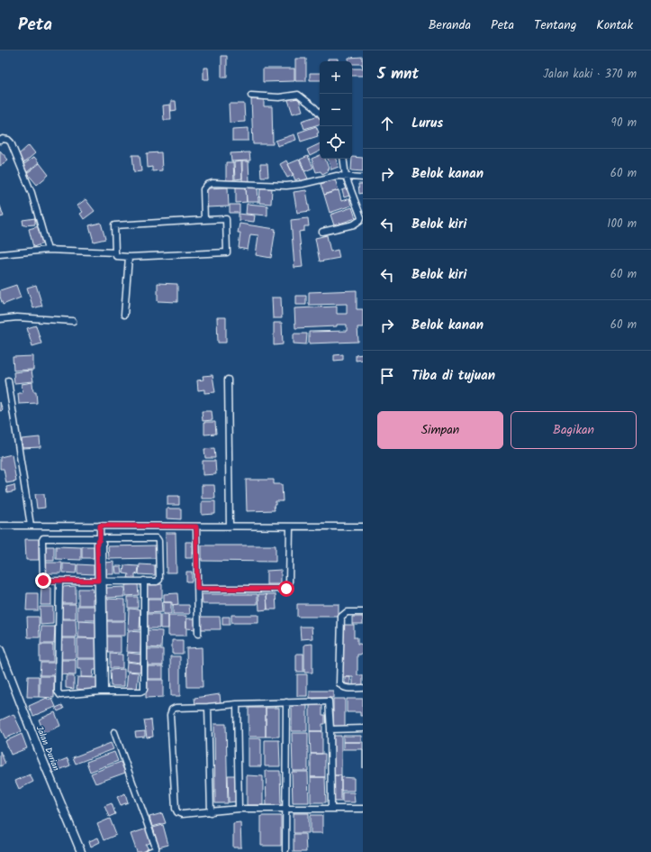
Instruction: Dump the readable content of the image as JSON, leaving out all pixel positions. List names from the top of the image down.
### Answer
{
  "streets": {
    "street": ["Jalan Durian"]
  },
  "page": {
    "header": "Peta",
    "nav": [
      "Beranda",
      "Peta",
      "Tentang",
      "Kontak"
    ],
    "heading": ["5 mnt", "Jalan kaki · 370 m"],
    "map_buttons": ["+", "−"],
    "list": [
      ["Lurus", "90 m"],
      ["Belok kanan", "60 m"],
      ["Belok kiri", "100 m"],
      ["Belok kiri", "60 m"],
      ["Belok kanan", "60 m"],
      "Tiba di tujuan"
    ],
    "buttons": ["Simpan", "Bagikan"]
  }
}
